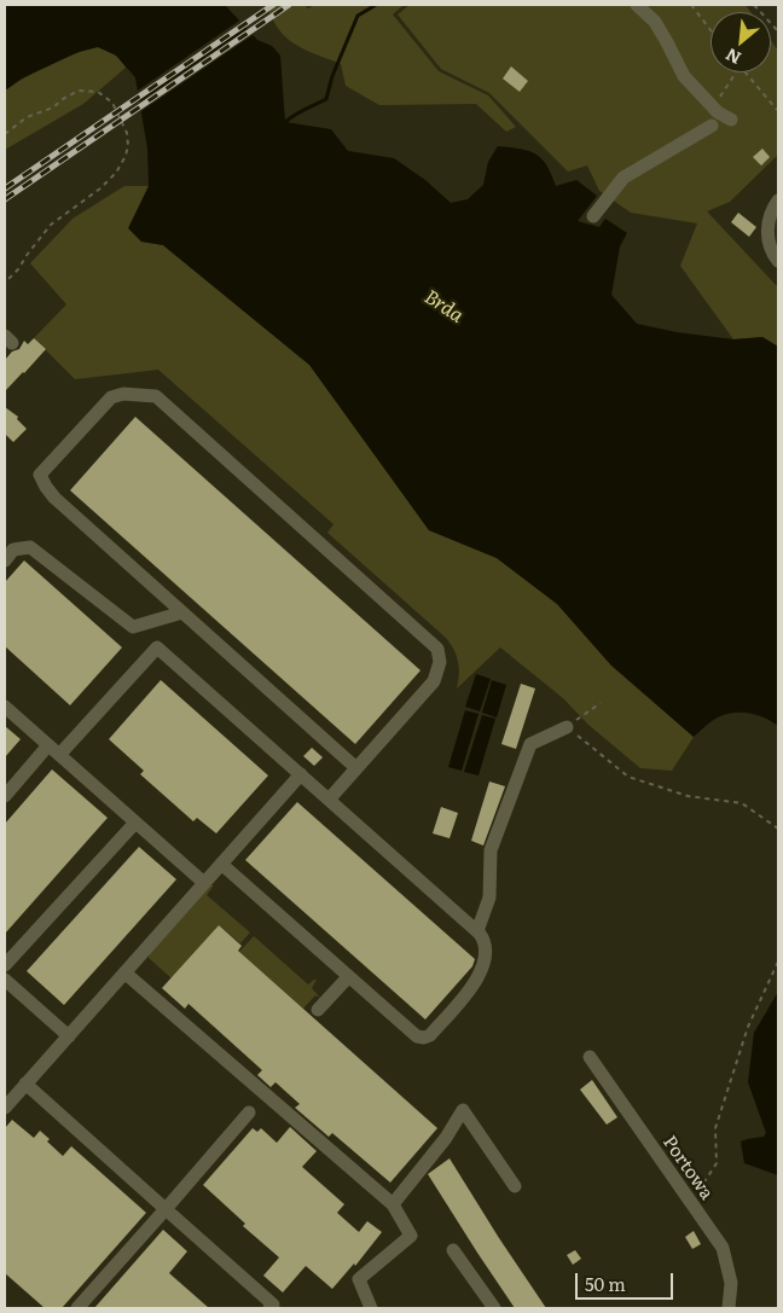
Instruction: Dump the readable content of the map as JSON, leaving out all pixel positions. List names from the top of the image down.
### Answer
{
  "streets": {
    "street": ["Portowa"]
  },
  "water": ["Brda"],
  "scale_bar": "50 m",
  "north": "bottom left"
}
